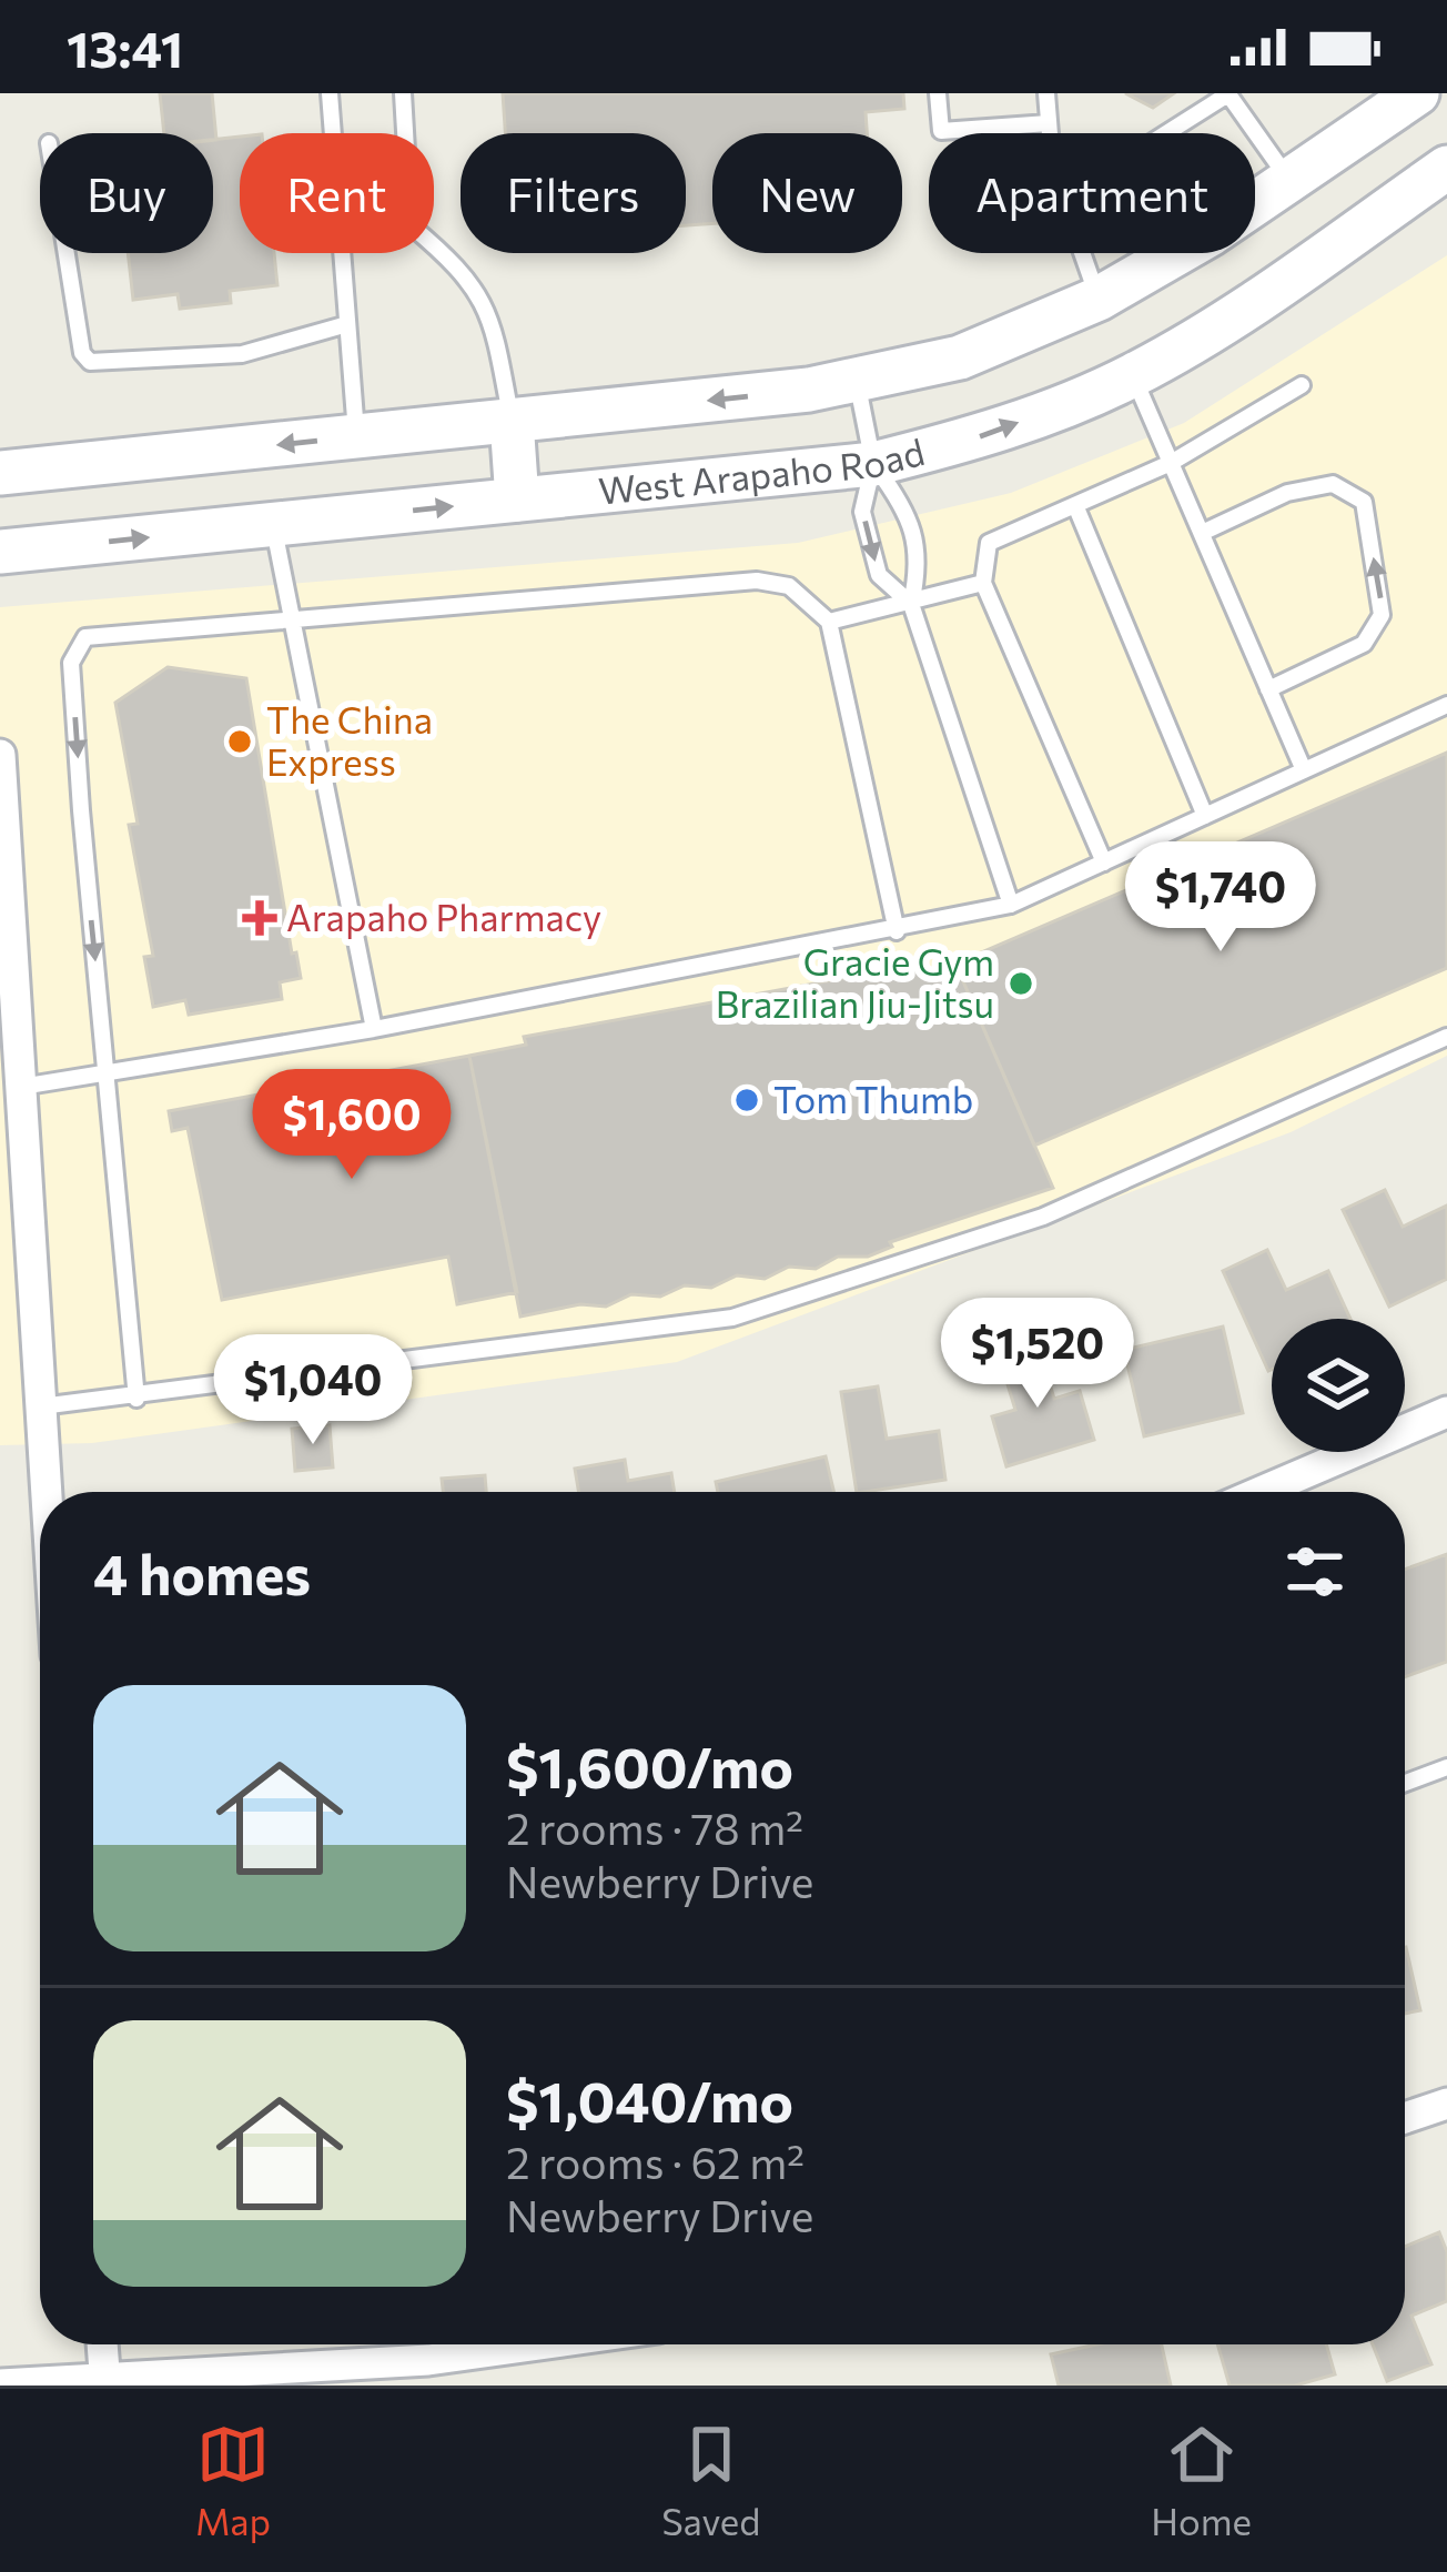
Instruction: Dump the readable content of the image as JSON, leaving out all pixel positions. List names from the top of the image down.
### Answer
{
  "streets": {
    "main road": ["West Arapaho Road"]
  },
  "places": {
    "other": ["The China Express", "Gracie Gym Brazilian Jiu-Jitsu", "Tom Thumb"],
    "health": ["Arapaho Pharmacy"]
  },
  "page": {
    "status": "13:41",
    "chip": [
      "Buy",
      "Rent",
      "Filters",
      "New",
      "Apartment"
    ],
    "price": [
      "$1,740",
      "$1,600",
      "$1,520",
      "$1,040"
    ],
    "heading": "4 homes",
    "list": [
      {
        "name": "$1,600/mo",
        "note": "2 rooms · 78 m² · Newberry Drive"
      },
      {
        "name": "$1,040/mo",
        "note": "2 rooms · 62 m² · Newberry Drive"
      }
    ],
    "tabs": ["Map", "Saved", "Home"]
  }
}
